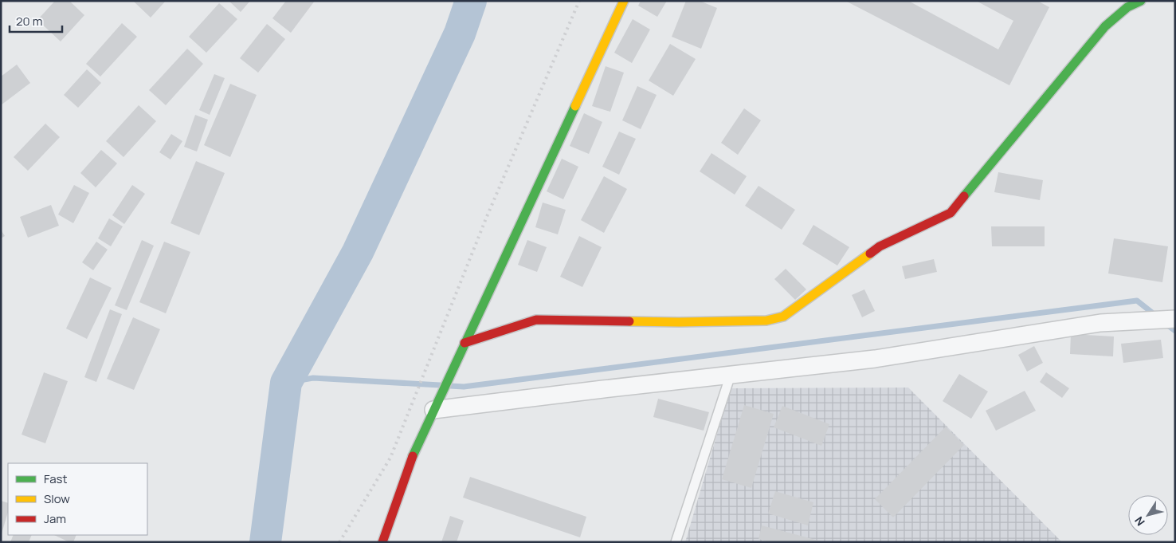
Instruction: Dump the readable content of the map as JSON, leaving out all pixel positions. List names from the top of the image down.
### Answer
{
  "legend": ["Fast", "Slow", "Jam"],
  "scale_bar": "20 m",
  "north": "bottom left"
}
